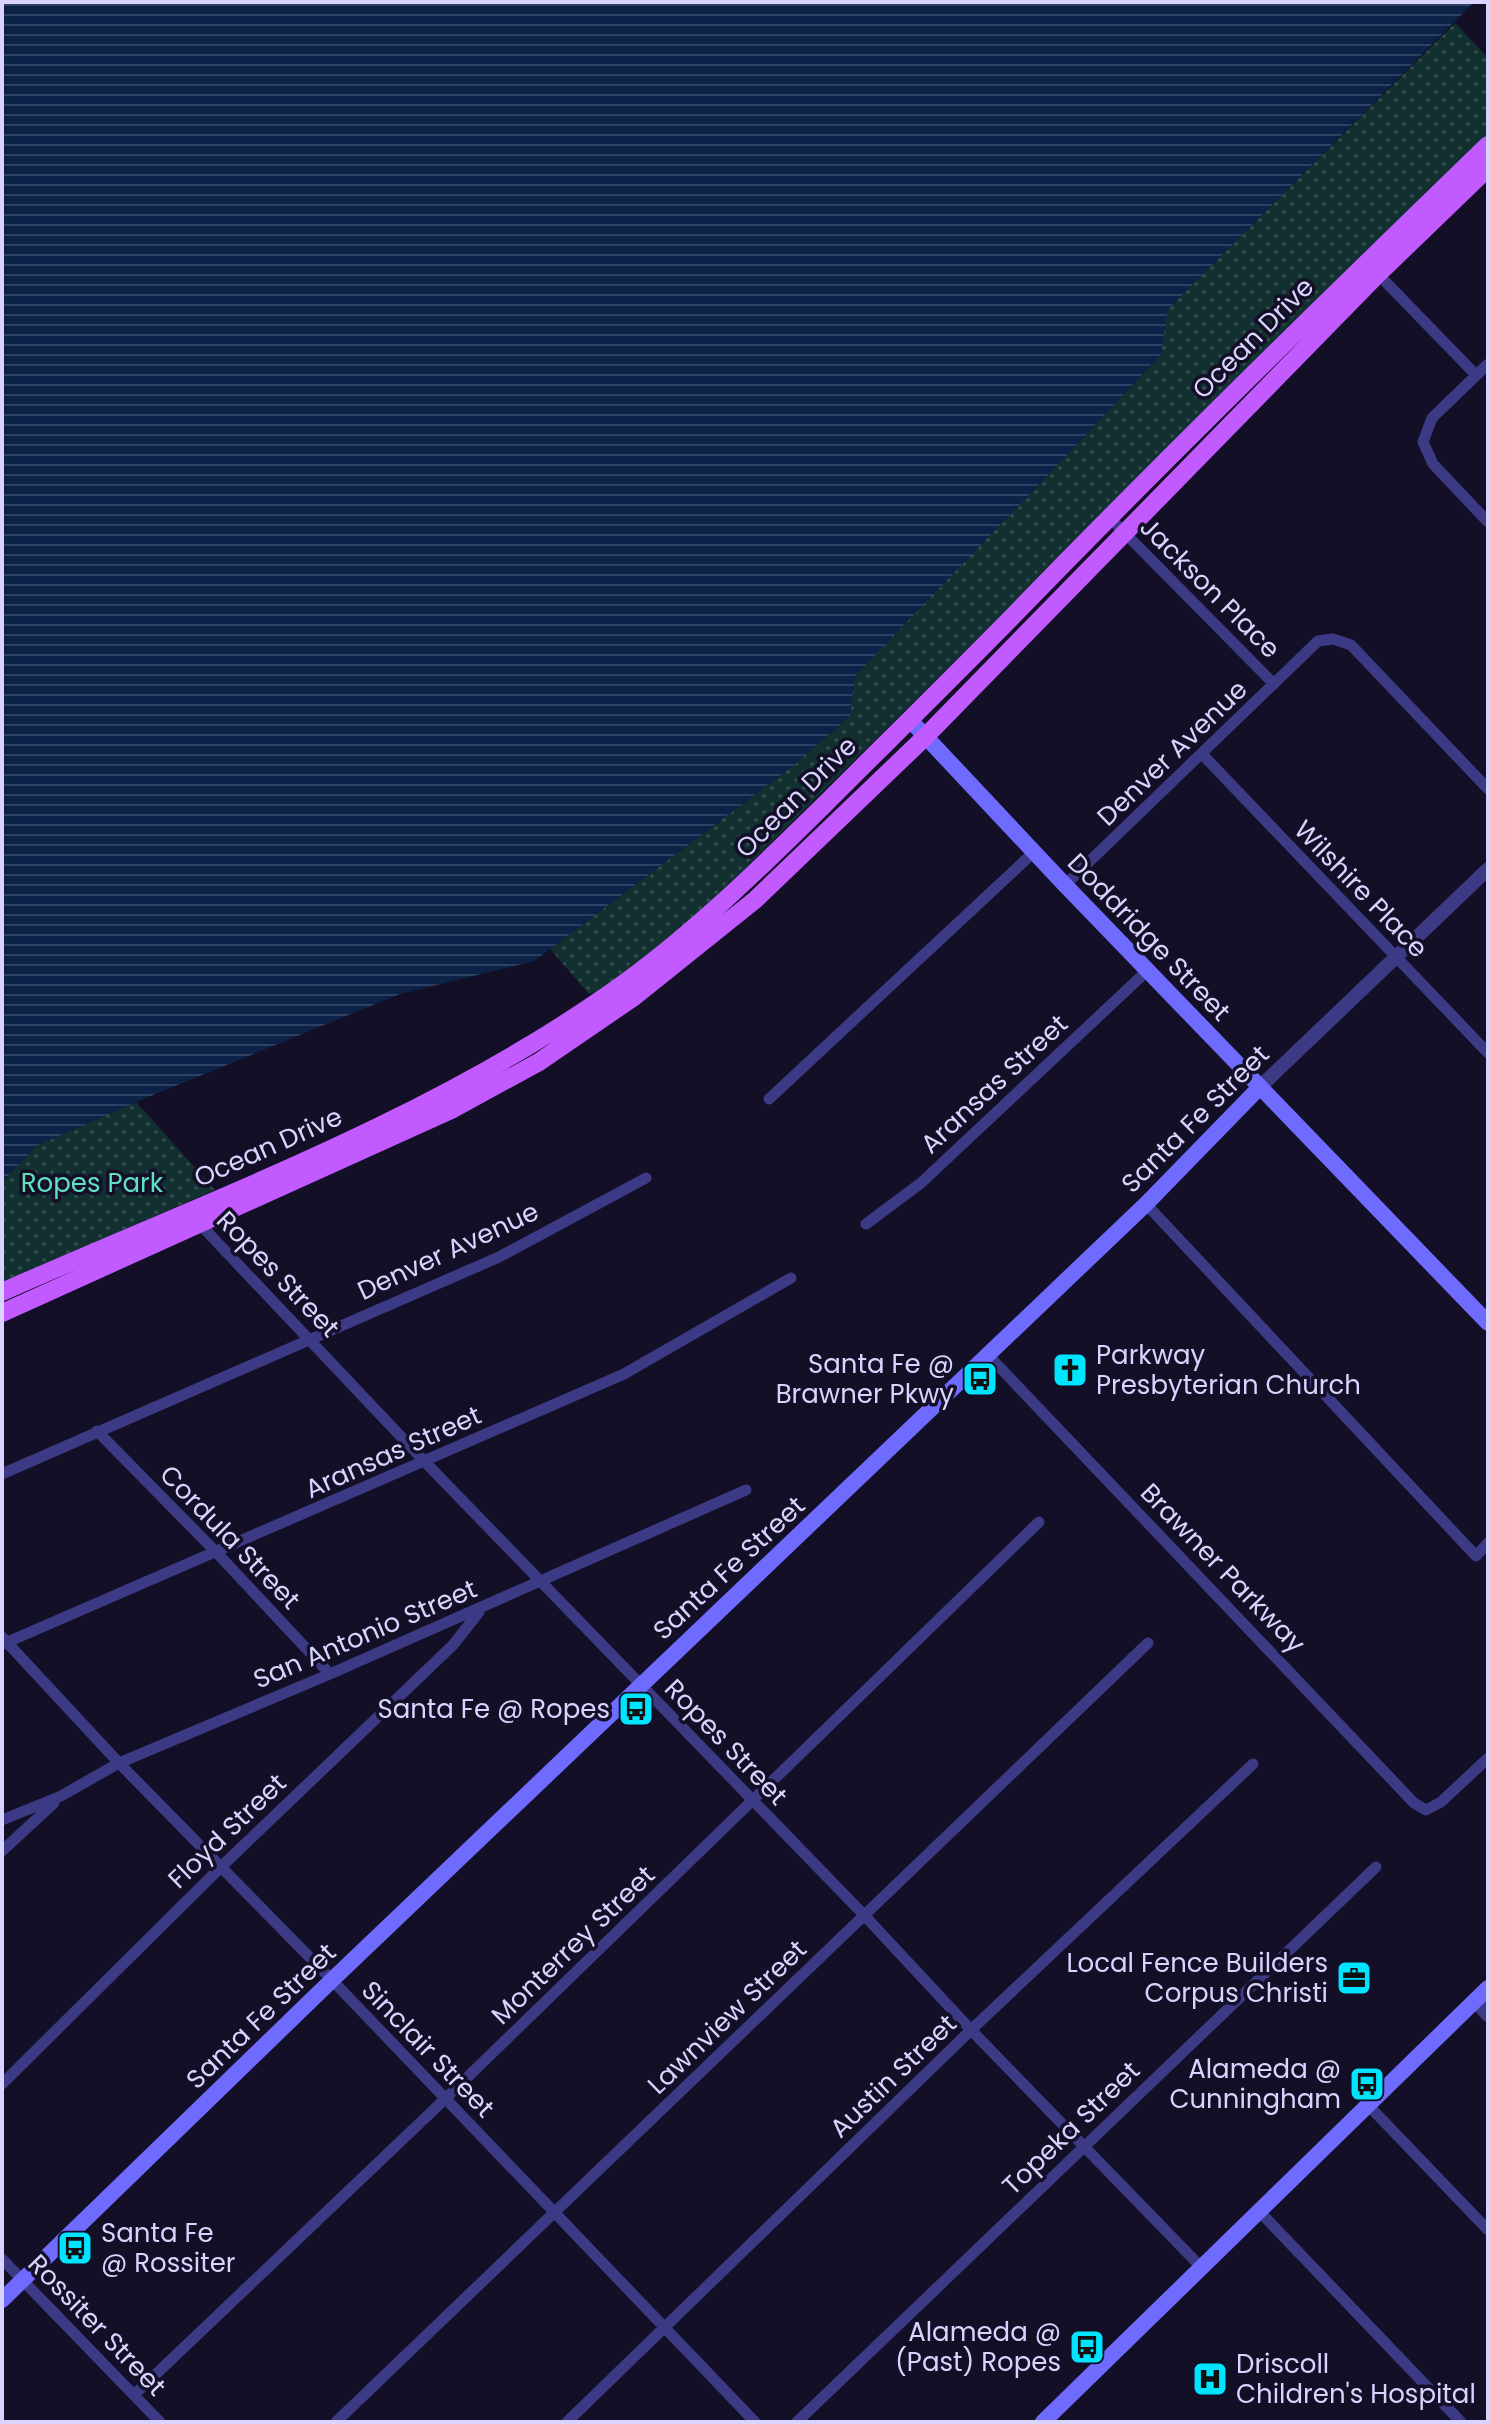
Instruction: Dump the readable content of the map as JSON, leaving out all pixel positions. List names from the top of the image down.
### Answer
{
  "streets": {
    "main road": ["Ocean Drive", "Doddridge Street", "Santa Fe Street"],
    "street": [
      "Jackson Place",
      "Denver Avenue",
      "Wilshire Place",
      "Aransas Street",
      "Ropes Street",
      "Cordula Street",
      "Brawner Parkway",
      "San Antonio Street",
      "Floyd Street",
      "Monterrey Street",
      "Lawnview Street",
      "Sinclair Street",
      "Austin Street",
      "Topeka Street",
      "Rossiter Street"
    ]
  },
  "crossings": [
    ["Ocean Drive", "Jackson Place"],
    ["Ocean Drive", "Doddridge Street"],
    ["Ocean Drive", "Ropes Street"],
    ["Jackson Place", "Denver Avenue"],
    ["Denver Avenue", "Wilshire Place"],
    ["Denver Avenue", "Doddridge Street"],
    ["Denver Avenue", "Ropes Street"],
    ["Denver Avenue", "Cordula Street"],
    ["Wilshire Place", "Santa Fe Street"],
    ["Doddridge Street", "Aransas Street"],
    ["Doddridge Street", "Santa Fe Street"],
    ["Aransas Street", "Ropes Street"],
    ["Aransas Street", "Cordula Street"],
    ["Aransas Street", "Sinclair Street"],
    ["Santa Fe Street", "Ropes Street"],
    ["Santa Fe Street", "Brawner Parkway"],
    ["Santa Fe Street", "Sinclair Street"],
    ["Santa Fe Street", "Rossiter Street"],
    ["Ropes Street", "San Antonio Street"],
    ["Ropes Street", "Monterrey Street"],
    ["Ropes Street", "Lawnview Street"],
    ["Ropes Street", "Austin Street"],
    ["Ropes Street", "Topeka Street"],
    ["Cordula Street", "San Antonio Street"],
    ["San Antonio Street", "Floyd Street"],
    ["San Antonio Street", "Sinclair Street"],
    ["Floyd Street", "Sinclair Street"],
    ["Monterrey Street", "Sinclair Street"],
    ["Monterrey Street", "Rossiter Street"],
    ["Lawnview Street", "Sinclair Street"],
    ["Sinclair Street", "Austin Street"]
  ],
  "parks": ["Ropes Park"],
  "places": {
    "church": ["Parkway Presbyterian Church"],
    "bus stop": [
      "Santa Fe @ Brawner Pkwy",
      "Santa Fe @ Ropes",
      "Alameda @ Cunningham",
      "Santa Fe @ Rossiter",
      "Alameda @ (Past) Ropes"
    ],
    "office": ["Local Fence Builders Corpus Christi"],
    "hospital": ["Driscoll Children's Hospital"]
  }
}
